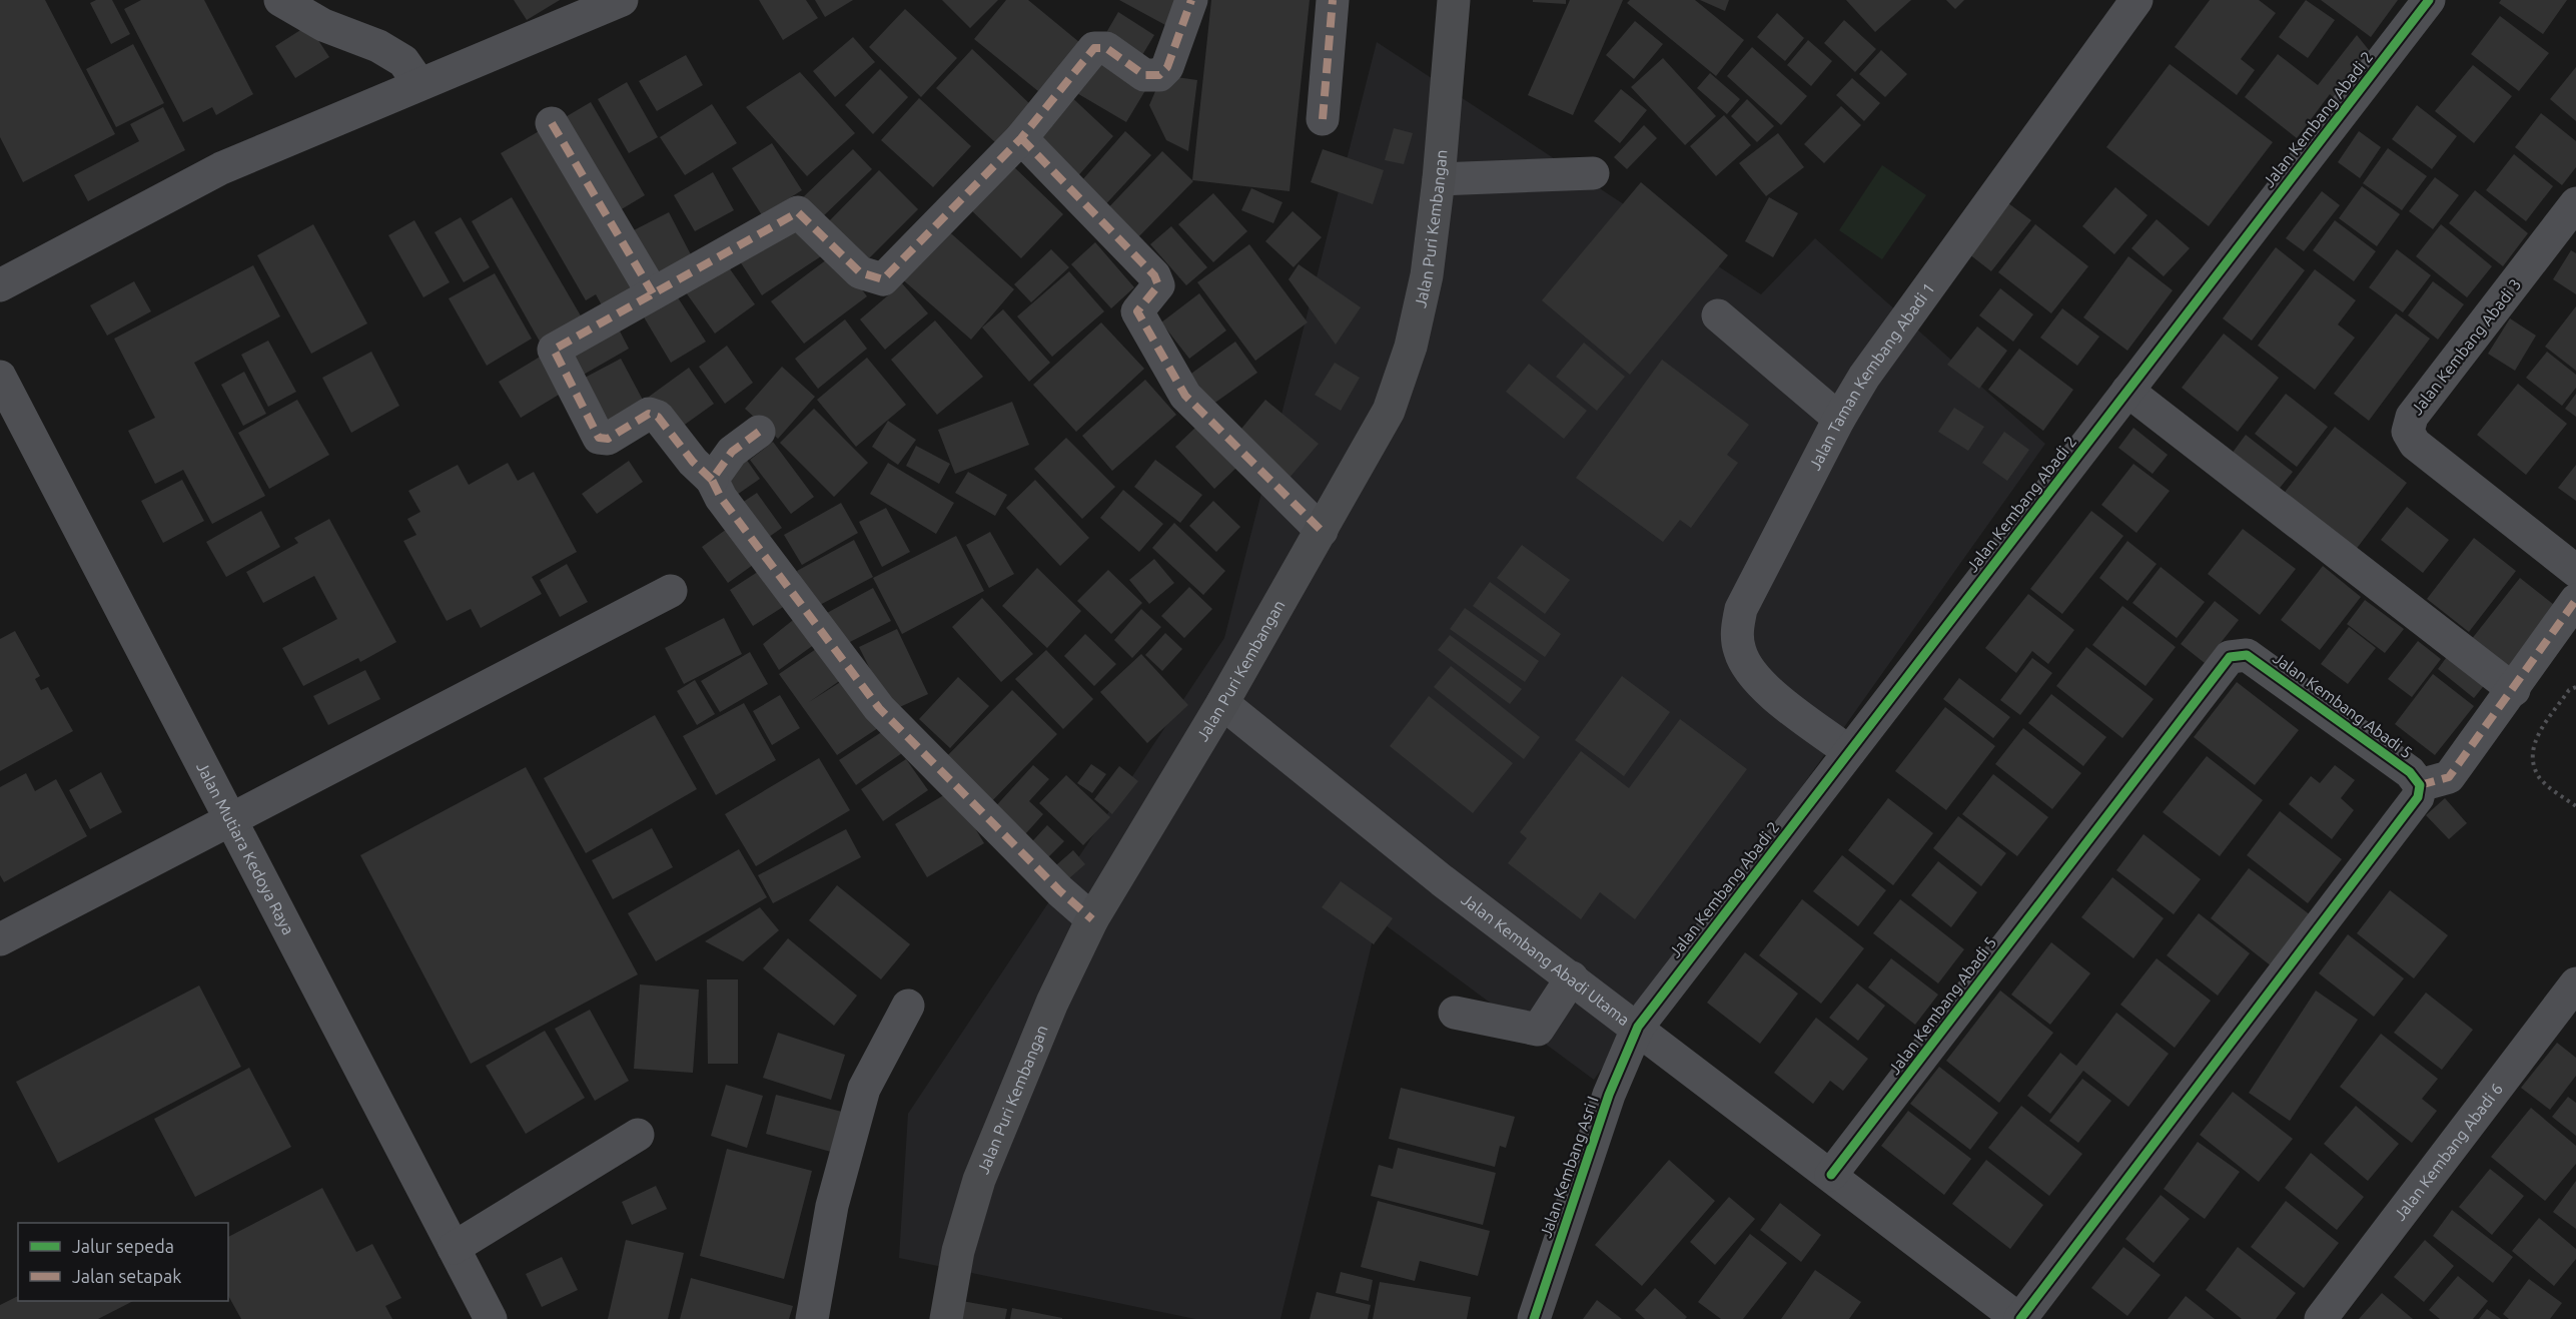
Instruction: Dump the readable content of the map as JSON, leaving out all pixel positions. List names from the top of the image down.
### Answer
{
  "streets": {
    "main road": ["Jalan Puri Kembangan"],
    "street": [
      "Jalan Kembang Abadi 2",
      "Jalan Kembang Abadi 3",
      "Jalan Taman Kembang Abadi 1",
      "Jalan Kembang Abadi 5",
      "Jalan Mutiara Kedoya Raya",
      "Jalan Kembang Abadi Utama",
      "Jalan Kembang Abadi 6",
      "Jalan Kembang Asri I"
    ]
  },
  "crossings": [
    ["Jalan Kembang Abadi 2", "Jalan Taman Kembang Abadi 1"],
    ["Jalan Kembang Abadi 2", "Jalan Kembang Abadi Utama"],
    ["Jalan Kembang Abadi 2", "Jalan Kembang Asri I"],
    ["Jalan Puri Kembangan", "Jalan Kembang Abadi Utama"],
    ["Jalan Kembang Abadi 5", "Jalan Kembang Abadi Utama"],
    ["Jalan Kembang Abadi Utama", "Jalan Kembang Asri I"]
  ],
  "legend": ["Jalur sepeda", "Jalan setapak"]
}
